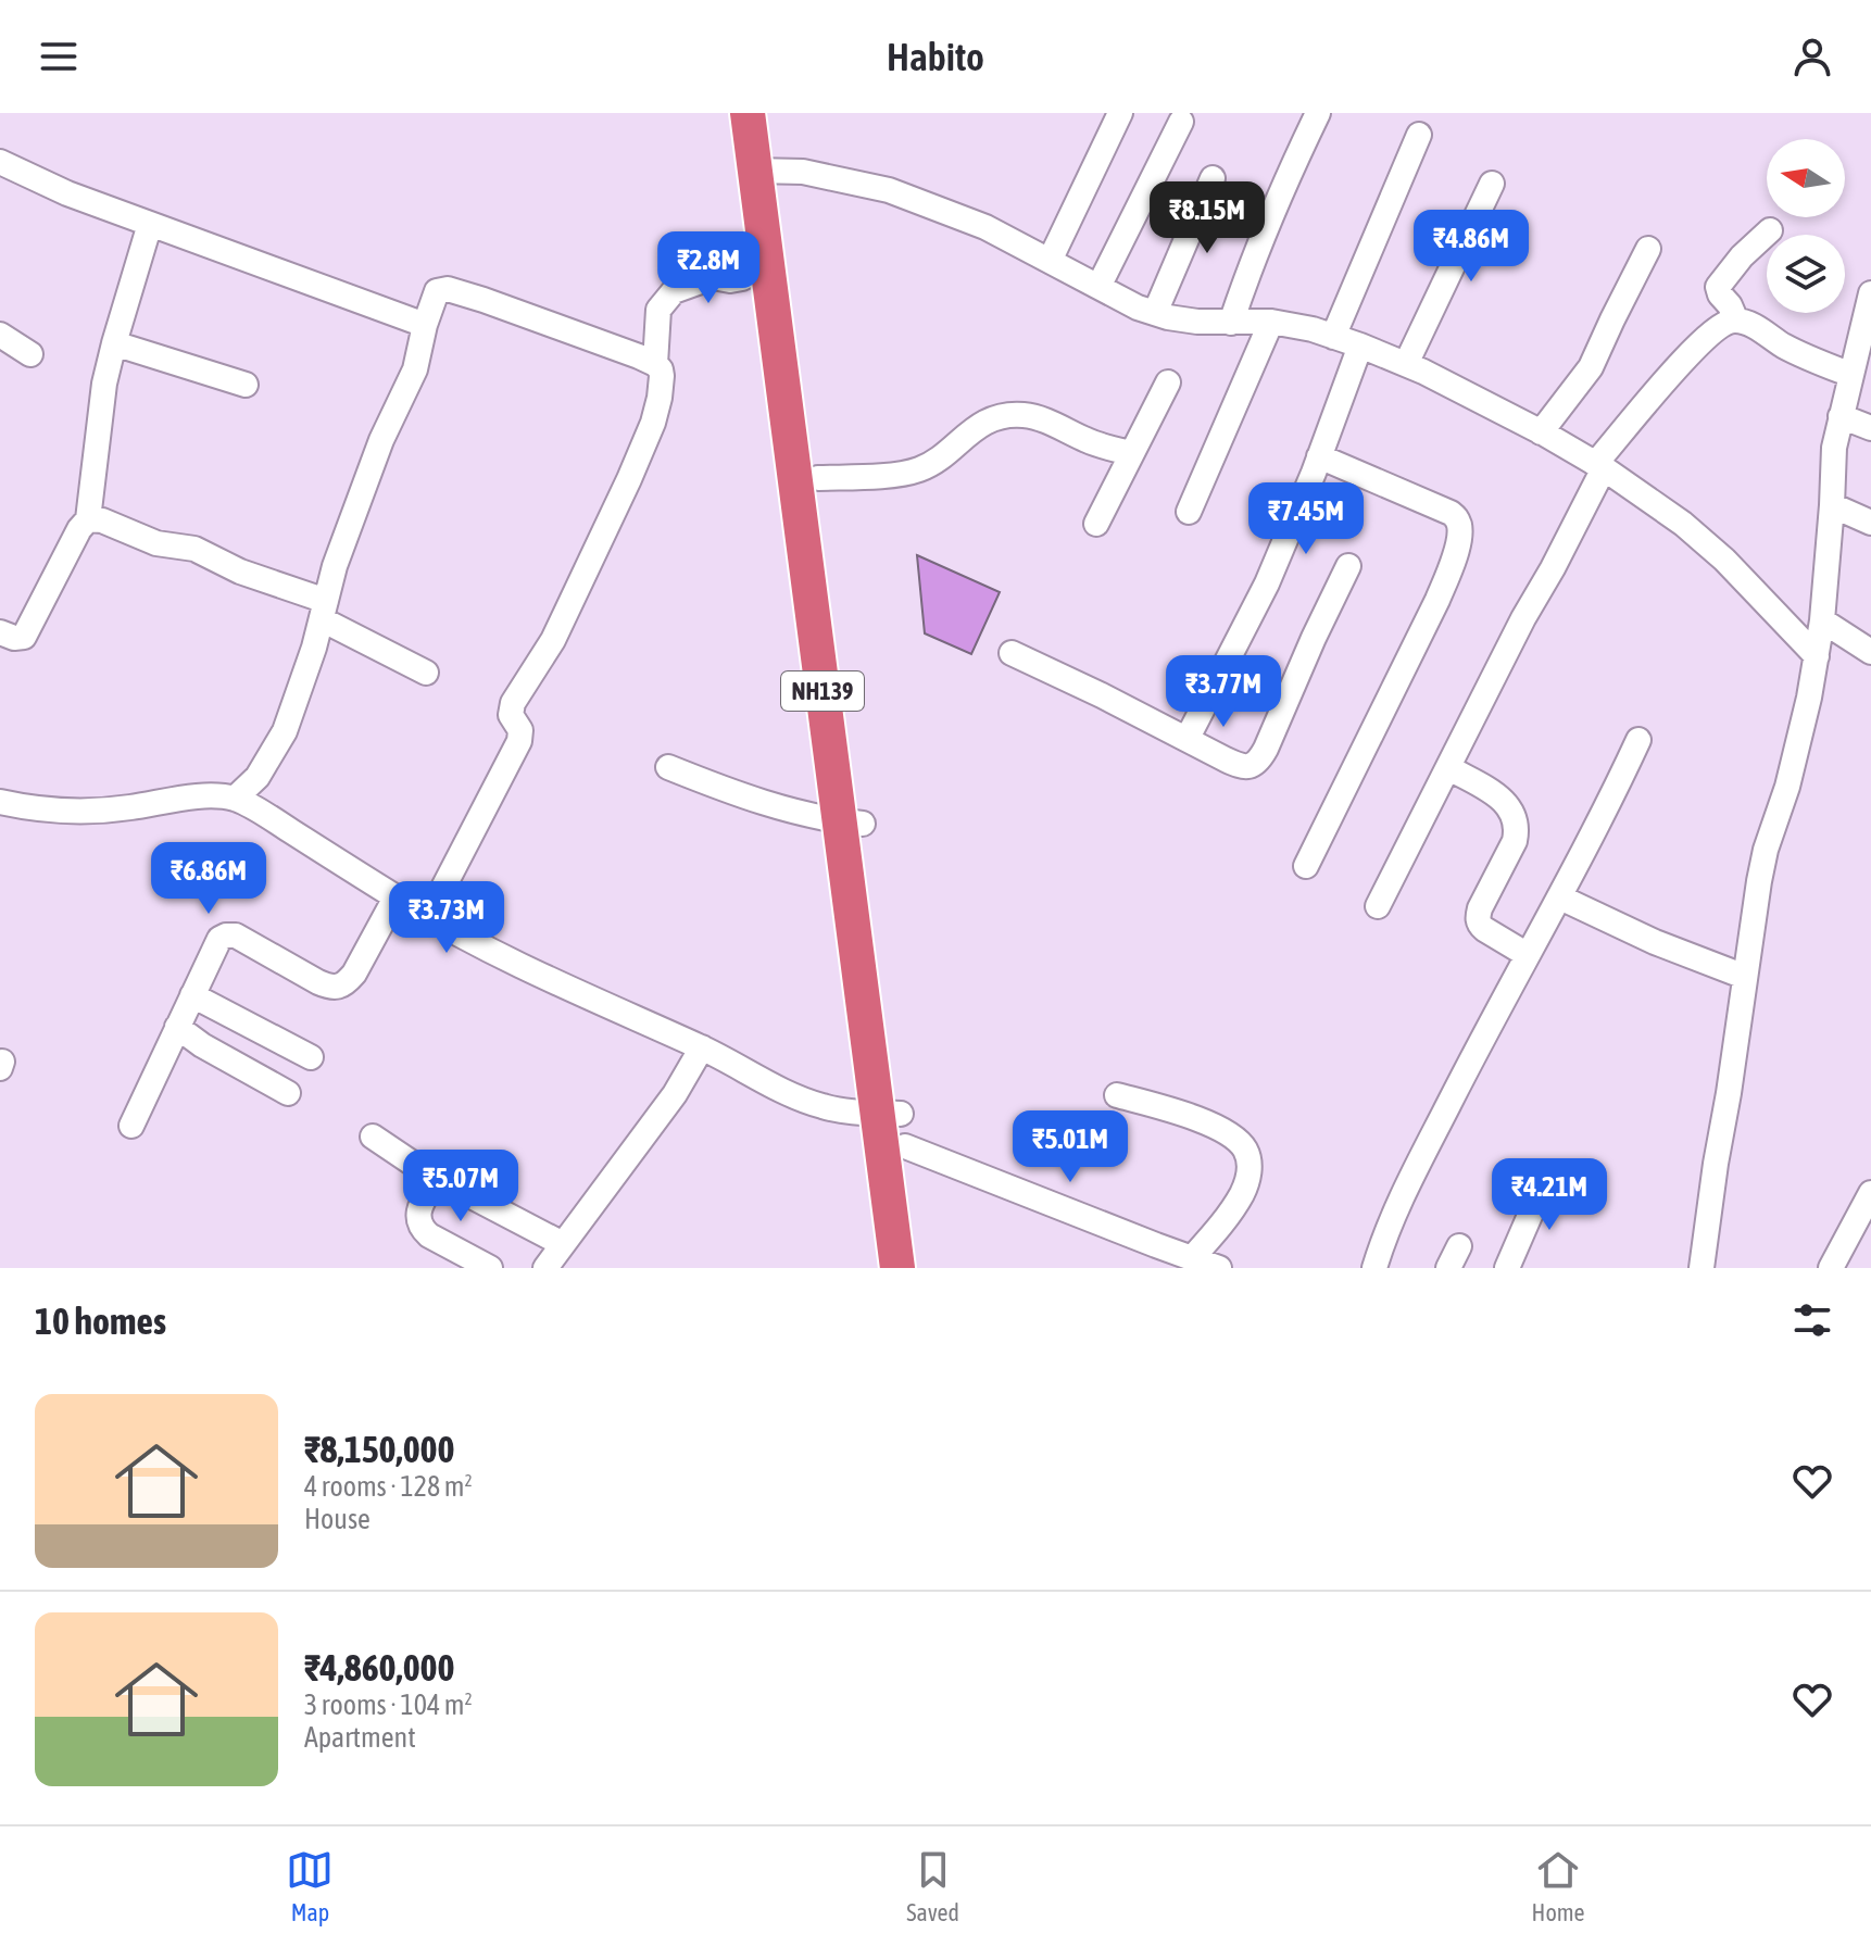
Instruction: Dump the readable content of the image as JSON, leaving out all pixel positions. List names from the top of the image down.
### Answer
{
  "streets": {
    "highway": ["NH139"]
  },
  "north": "left",
  "page": {
    "header": "Habito",
    "price": [
      "₹8.15M",
      "₹4.86M",
      "₹2.8M",
      "₹7.45M",
      "₹3.77M",
      "₹6.86M",
      "₹3.73M",
      "₹5.01M",
      "₹5.07M",
      "₹4.21M"
    ],
    "heading": "10 homes",
    "list": [
      {
        "name": "₹8,150,000",
        "note": "4 rooms · 128 m² · House"
      },
      {
        "name": "₹4,860,000",
        "note": "3 rooms · 104 m² · Apartment"
      }
    ],
    "tabs": ["Map", "Saved", "Home"]
  }
}
